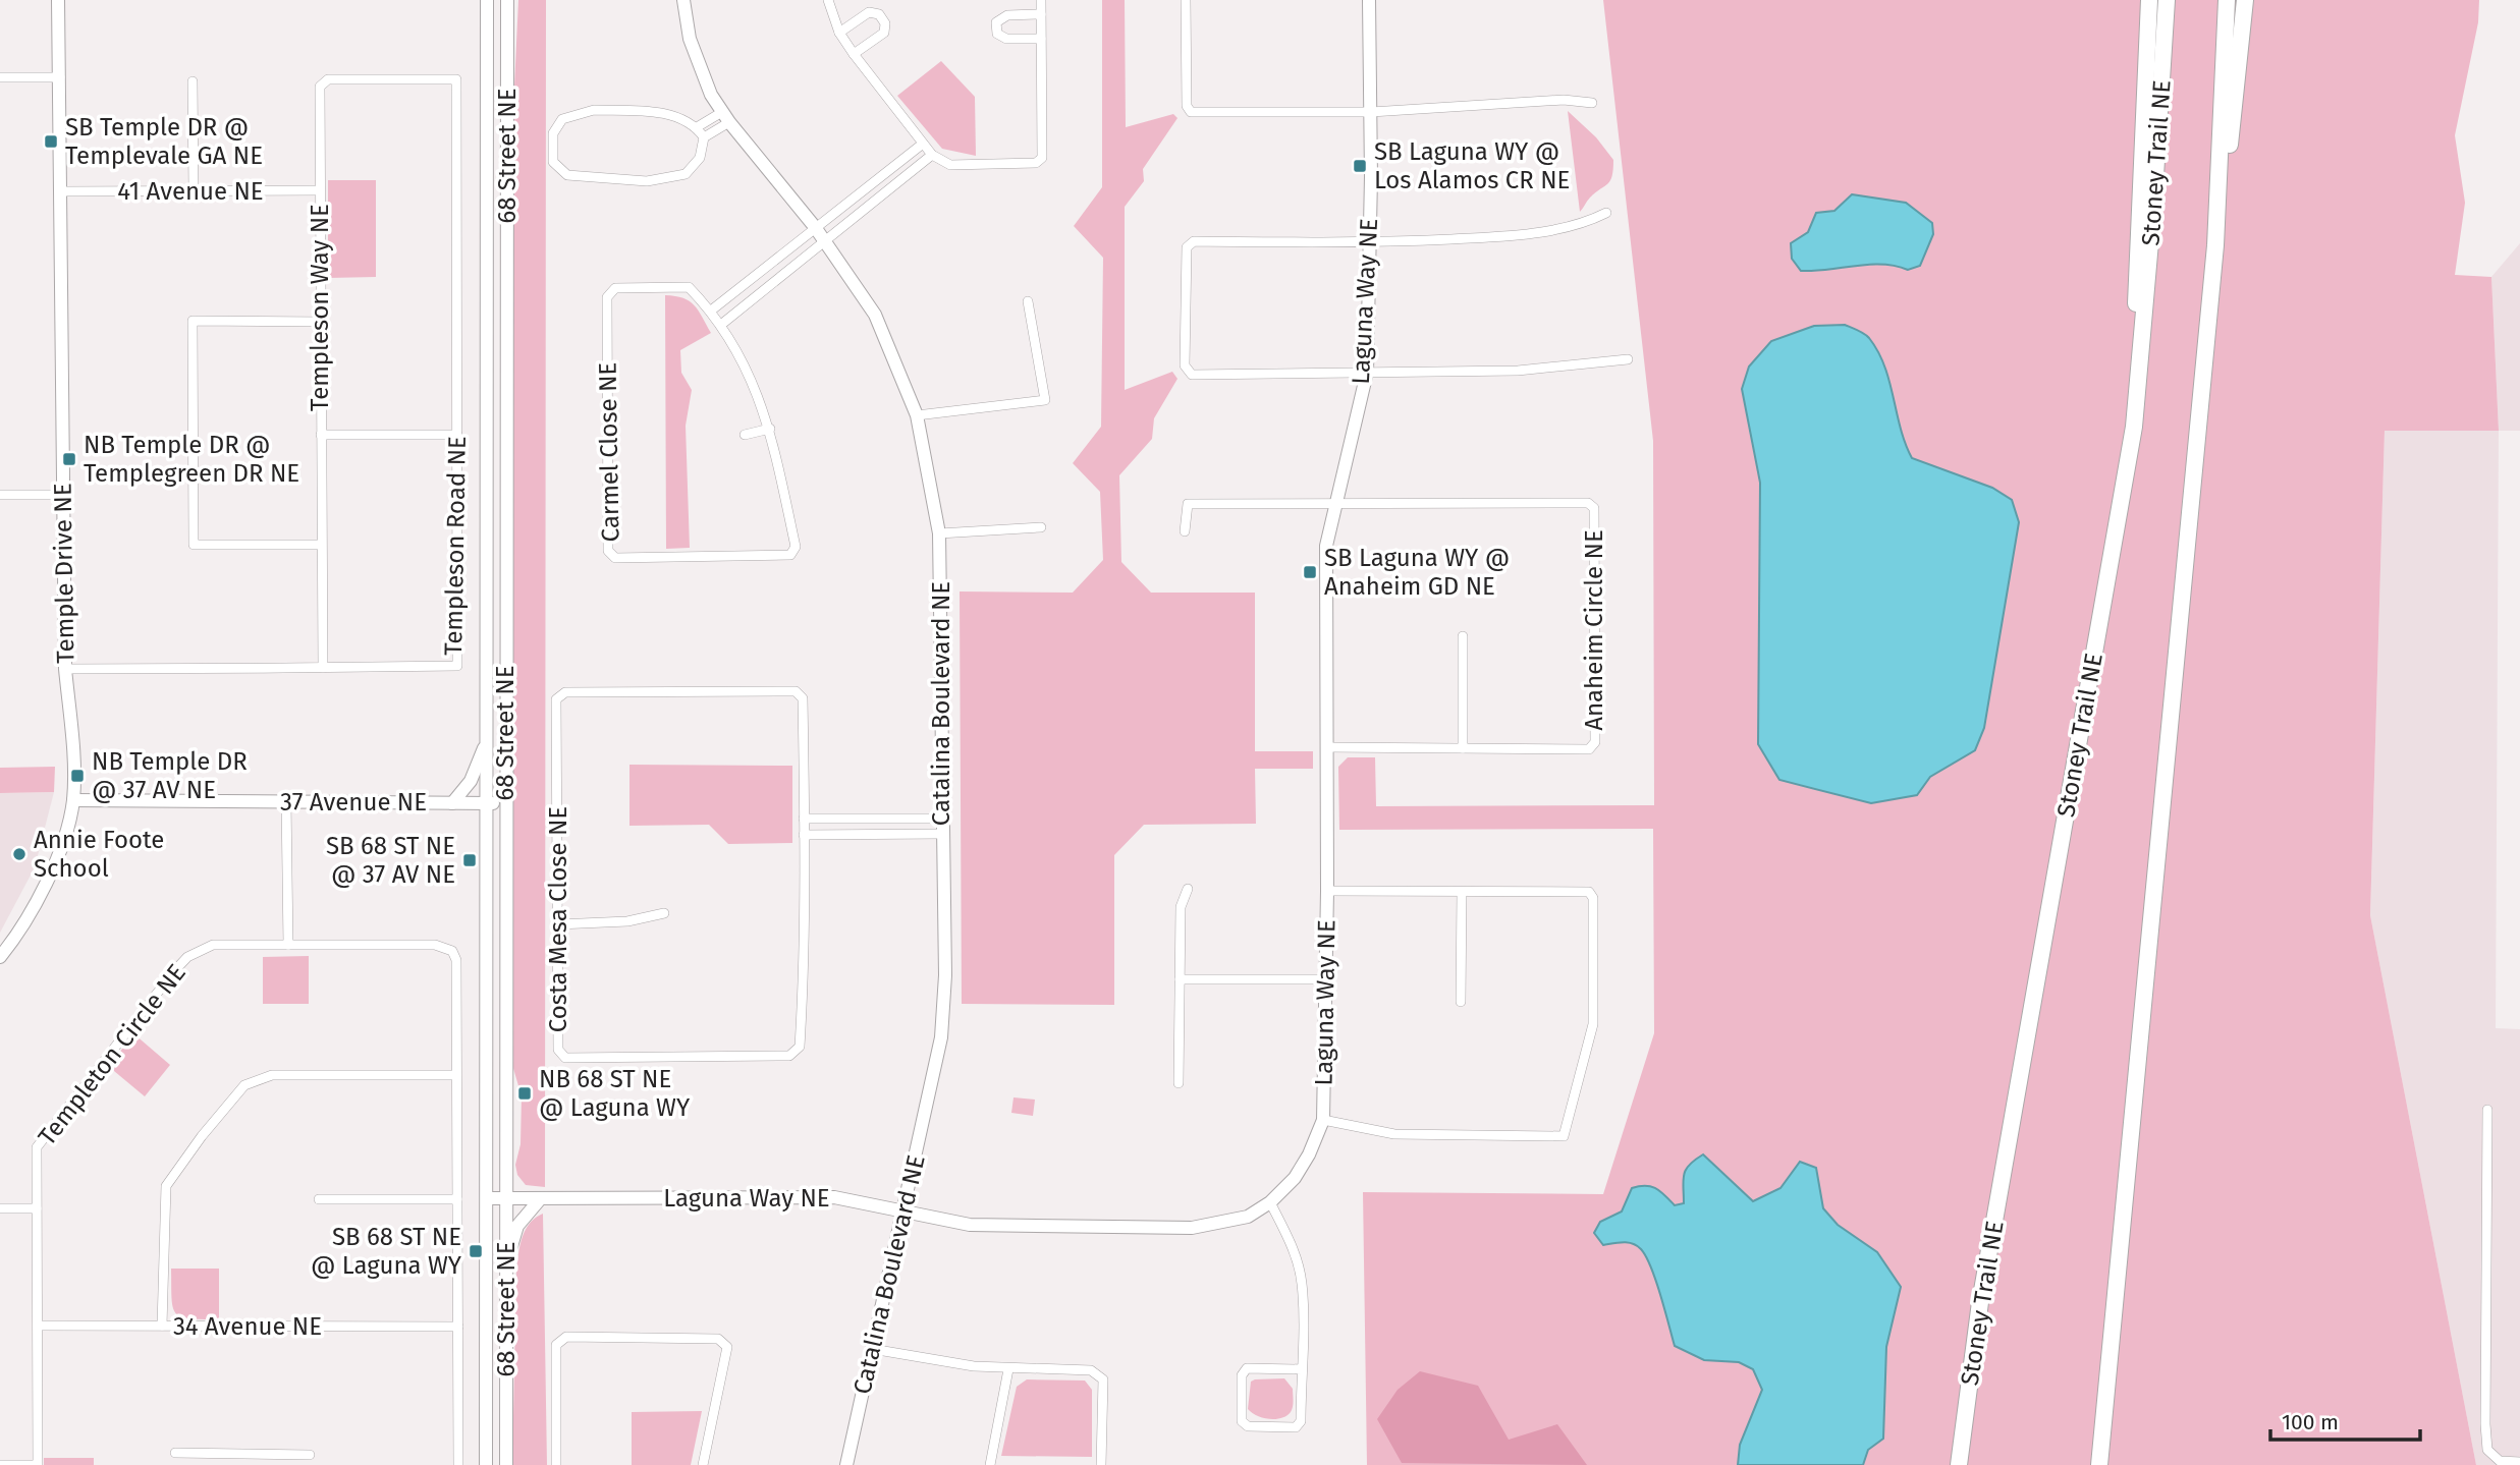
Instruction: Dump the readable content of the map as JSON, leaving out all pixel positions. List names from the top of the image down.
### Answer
{
  "streets": {
    "highway": ["Stoney Trail NE"],
    "street": [
      "68 Street NE",
      "41 Avenue NE",
      "Laguna Way NE",
      "Templeson Way NE",
      "Carmel Close NE",
      "Templeson Road NE",
      "Temple Drive NE",
      "Anaheim Circle NE",
      "Catalina Boulevard NE",
      "37 Avenue NE",
      "Costa Mesa Close NE",
      "Templeton Circle NE",
      "34 Avenue NE"
    ]
  },
  "crossings": [
    ["68 Street NE", "Laguna Way NE"],
    ["68 Street NE", "37 Avenue NE"],
    ["41 Avenue NE", "Templeson Way NE"],
    ["41 Avenue NE", "Temple Drive NE"],
    ["Laguna Way NE", "Anaheim Circle NE"],
    ["Laguna Way NE", "Catalina Boulevard NE"],
    ["Templeson Way NE", "Templeson Road NE"],
    ["Templeson Road NE", "Temple Drive NE"],
    ["Temple Drive NE", "37 Avenue NE"],
    ["Templeton Circle NE", "34 Avenue NE"]
  ],
  "places": {
    "transit": [
      "SB Temple DR @ Templevale GA NE",
      "SB Laguna WY @ Los Alamos CR NE",
      "NB Temple DR @ Templegreen DR NE",
      "SB Laguna WY @ Anaheim GD NE",
      "NB Temple DR @ 37 AV NE",
      "SB 68 ST NE @ 37 AV NE",
      "NB 68 ST NE @ Laguna WY",
      "SB 68 ST NE @ Laguna WY"
    ],
    "other": ["Annie Foote School"]
  },
  "scale_bar": "100 m"
}
